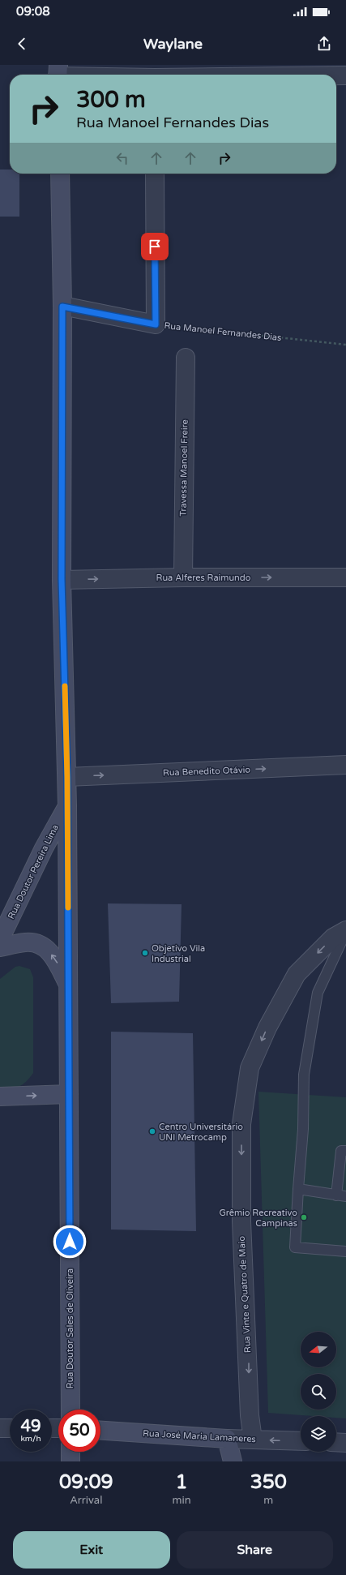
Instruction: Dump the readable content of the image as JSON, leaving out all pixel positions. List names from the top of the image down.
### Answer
{
  "streets": {
    "main road": ["Rua Doutor Pereira Lima", "Rua Doutor Sales de Oliveira", "Rua José Maria Lamaneres"],
    "street": [
      "Rua Manoel Fernandes Dias",
      "Travessa Manoel Freire",
      "Rua Alferes Raimundo",
      "Rua Benedito Otávio",
      "Rua Vinte e Quatro de Maio"
    ]
  },
  "crossings": [
    ["Rua Manoel Fernandes Dias", "Rua Doutor Sales de Oliveira"],
    ["Travessa Manoel Freire", "Rua Alferes Raimundo"],
    ["Rua Alferes Raimundo", "Rua Doutor Sales de Oliveira"],
    ["Rua Benedito Otávio", "Rua Doutor Sales de Oliveira"],
    ["Rua Doutor Pereira Lima", "Rua Doutor Sales de Oliveira"],
    ["Rua Vinte e Quatro de Maio", "Rua José Maria Lamaneres"]
  ],
  "one_way": ["Rua Alferes Raimundo", "Rua Benedito Otávio", "Rua Vinte e Quatro de Maio"],
  "places": ["Objetivo Vila Industrial", "Centro Universitário UNI Metrocamp", "Grêmio Recreativo Campinas"],
  "north": "left",
  "page": {
    "status": "09:08",
    "header": "Waylane",
    "turn": ["300 m", "Rua Manoel Fernandes Dias"],
    "speed": "49 km/h",
    "limit": "50",
    "eta": [
      "09:09",
      "Arrival",
      "1",
      "min",
      "350",
      "m"
    ],
    "buttons": ["Exit", "Share"]
  }
}
